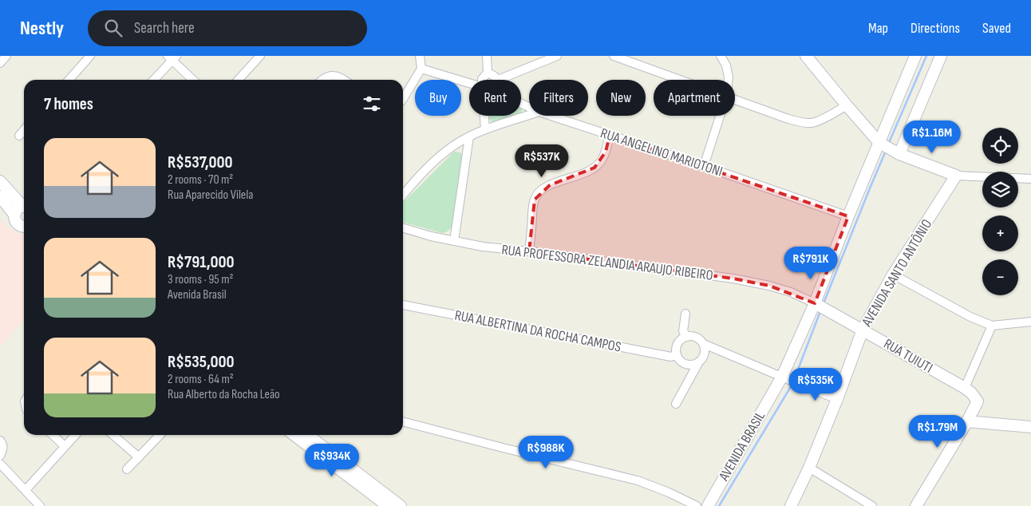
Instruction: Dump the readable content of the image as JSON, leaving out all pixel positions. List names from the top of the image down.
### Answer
{
  "streets": {
    "main road": ["AVENIDA SANTO ANTÔNIO", "RUA TUIUTI", "AVENIDA BRASIL"],
    "street": ["RUA ANGELINO MARIOTONI", "RUA PROFESSORA ZELANDIA ARAUJO RIBEIRO", "RUA ALBERTINA DA ROCHA CAMPOS"]
  },
  "crossings": [
    ["RUA ANGELINO MARIOTONI", "AVENIDA BRASIL"],
    ["RUA PROFESSORA ZELANDIA ARAUJO RIBEIRO", "RUA TUIUTI"],
    ["RUA PROFESSORA ZELANDIA ARAUJO RIBEIRO", "AVENIDA BRASIL"],
    ["AVENIDA SANTO ANTÔNIO", "RUA TUIUTI"],
    ["RUA TUIUTI", "AVENIDA BRASIL"]
  ],
  "page": {
    "header": "Nestly",
    "search": "Search here",
    "nav": ["Map", "Directions", "Saved"],
    "chip": [
      "Buy",
      "Rent",
      "Filters",
      "New",
      "Apartment"
    ],
    "heading": "7 homes",
    "price": [
      "R$1.16M",
      "R$537K",
      "R$791K",
      "R$535K",
      "R$1.79M",
      "R$988K",
      "R$934K"
    ],
    "map_buttons": ["+", "−"],
    "list": [
      {
        "name": "R$537,000",
        "note": "2 rooms · 70 m² · Rua Aparecido Vilela"
      },
      {
        "name": "R$791,000",
        "note": "3 rooms · 95 m² · Avenida Brasil"
      },
      {
        "name": "R$535,000",
        "note": "2 rooms · 64 m² · Rua Alberto da Rocha Leão"
      }
    ]
  }
}
